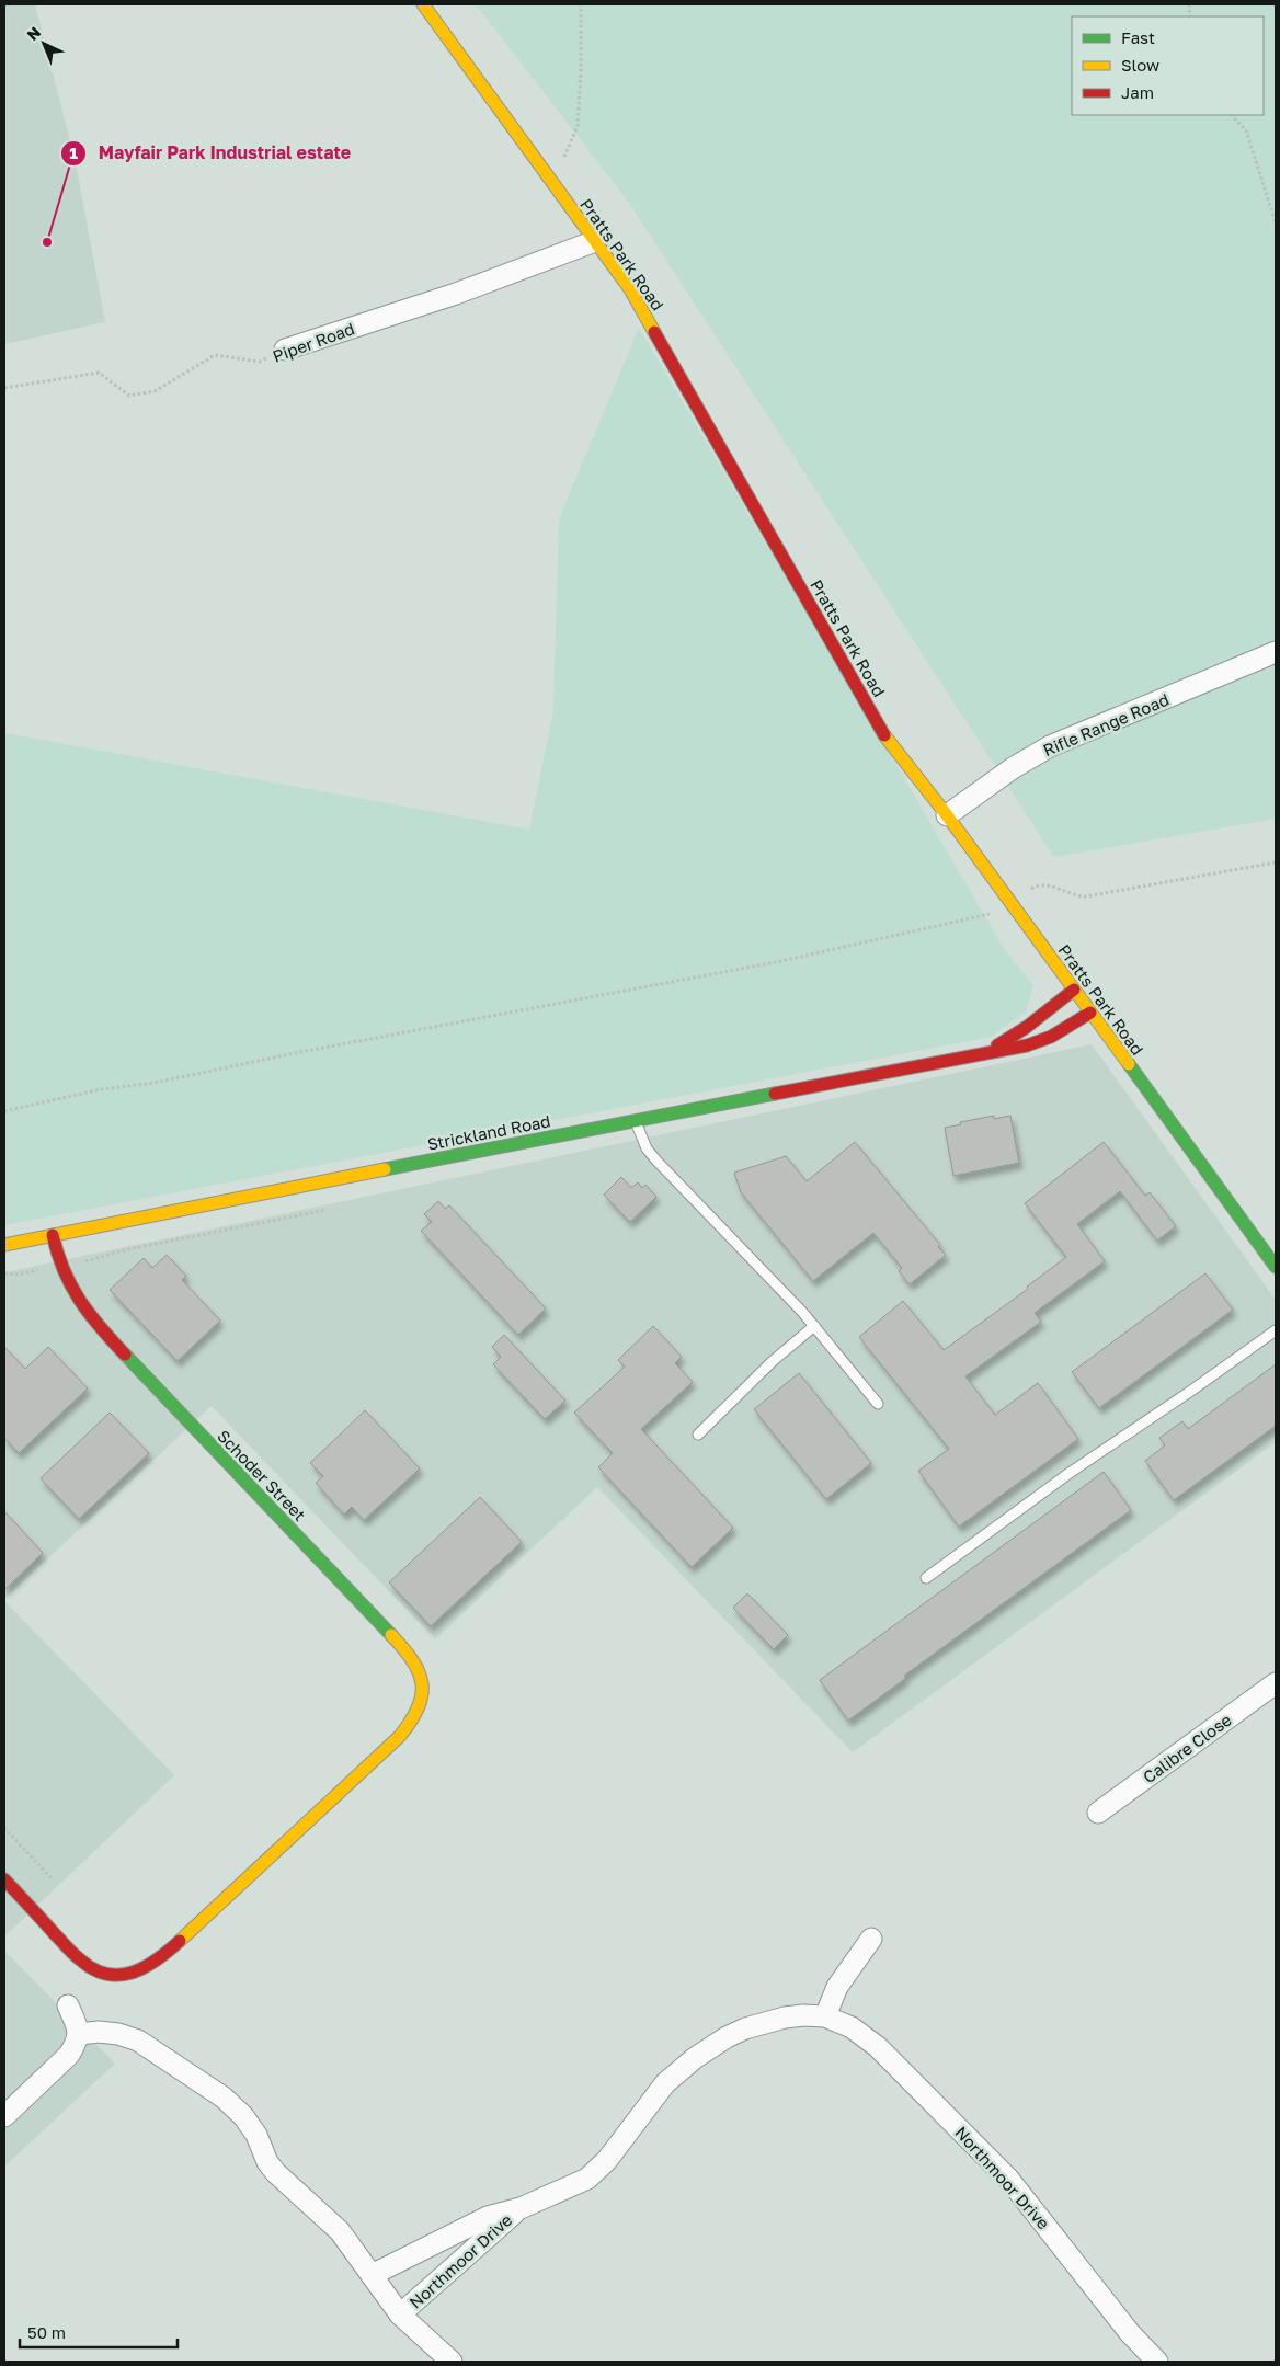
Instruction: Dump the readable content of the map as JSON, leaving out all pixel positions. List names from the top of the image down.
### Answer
{
  "streets": {
    "street": [
      "Pratts Park Road",
      "Piper Road",
      "Rifle Range Road",
      "Strickland Road",
      "Schoder Street",
      "Calibre Close",
      "Northmoor Drive"
    ]
  },
  "crossings": [
    ["Pratts Park Road", "Piper Road"],
    ["Pratts Park Road", "Rifle Range Road"],
    ["Pratts Park Road", "Strickland Road"],
    ["Strickland Road", "Schoder Street"]
  ],
  "places": ["Mayfair Park Industrial estate"],
  "legend": ["Fast", "Slow", "Jam"],
  "scale_bar": "50 m",
  "north": "top left"
}
